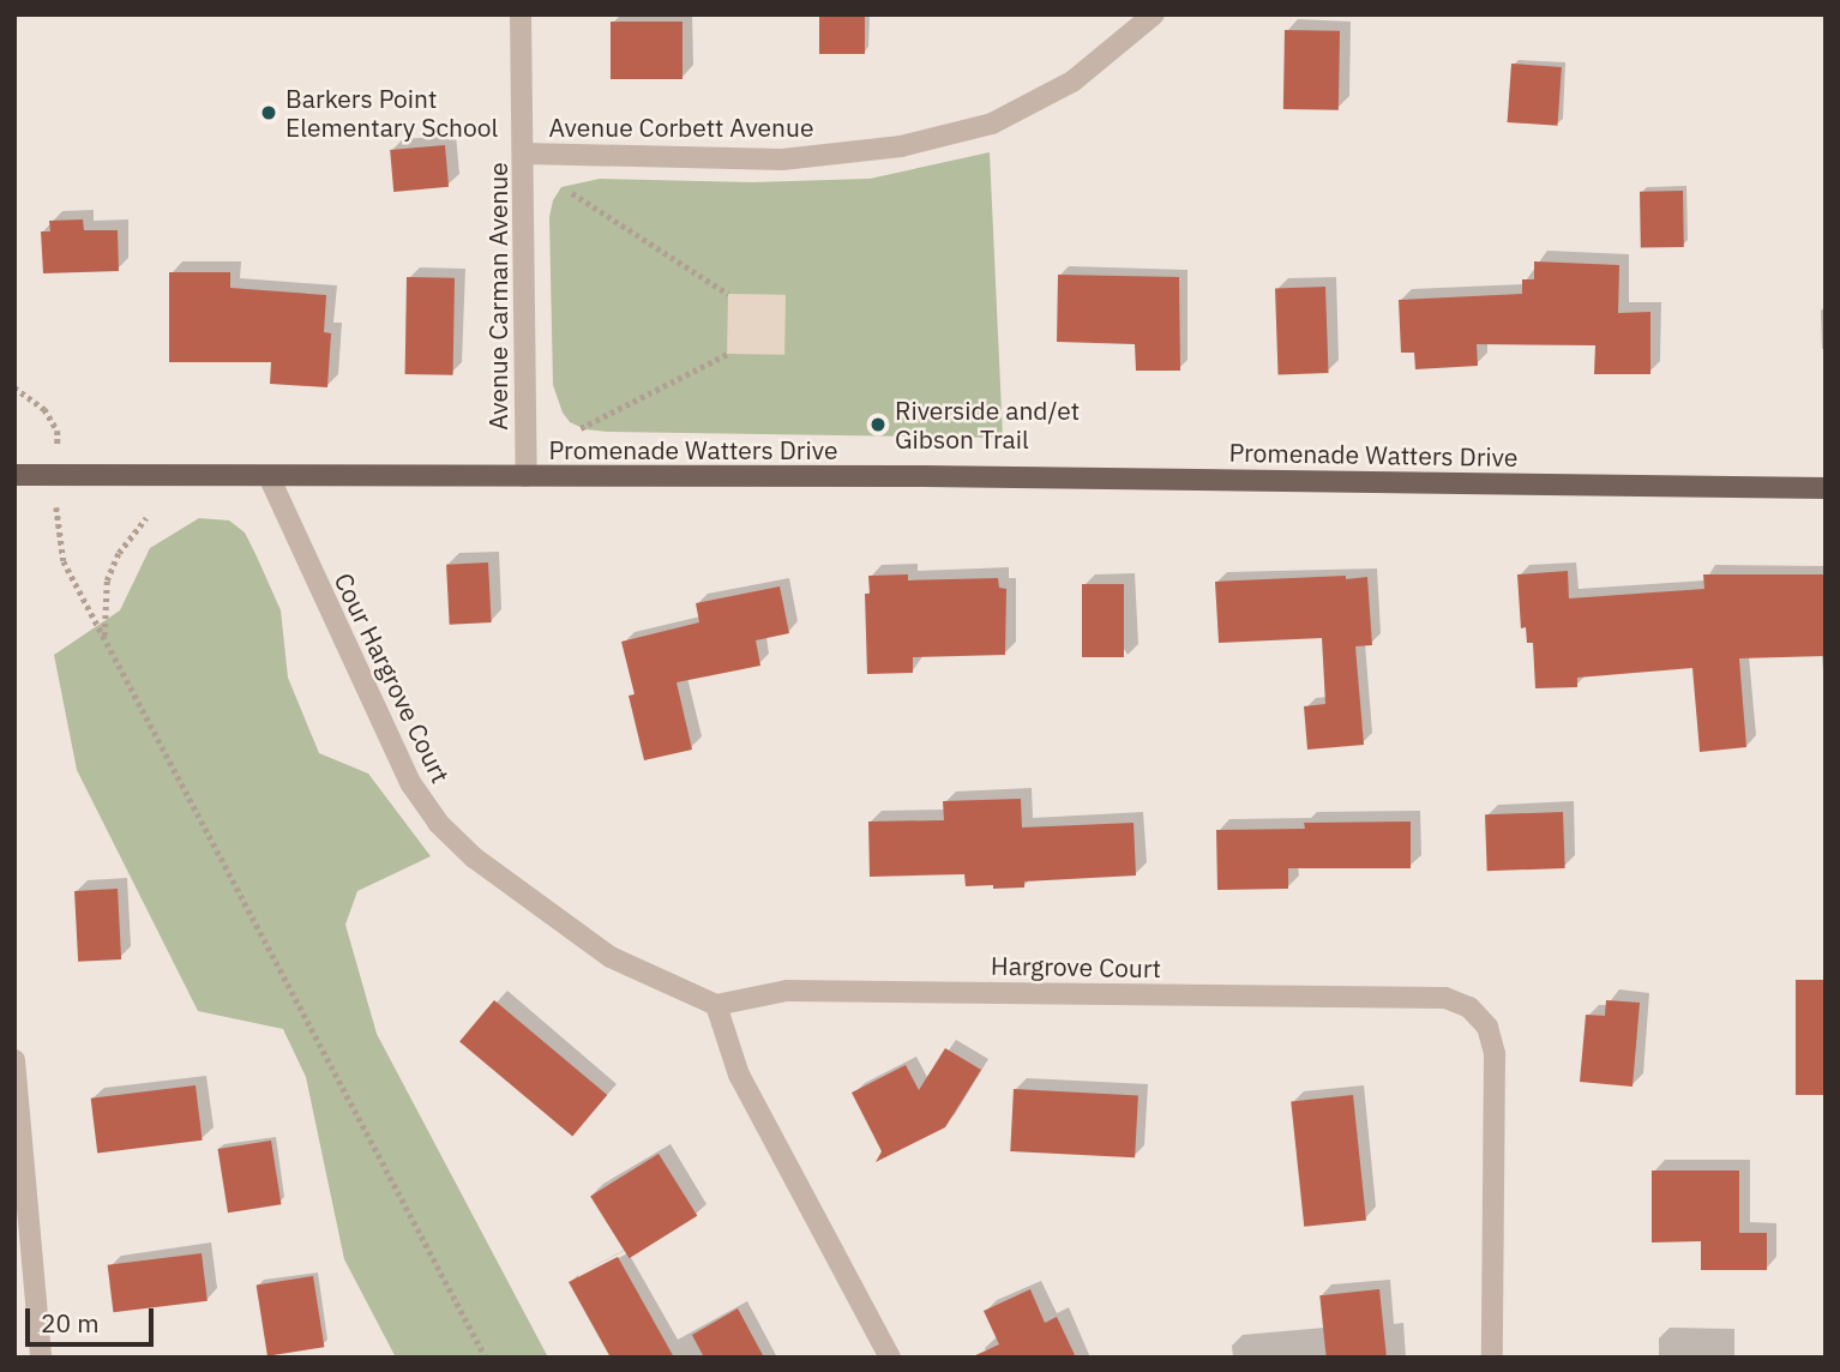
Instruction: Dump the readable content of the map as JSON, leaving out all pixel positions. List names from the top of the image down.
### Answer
{
  "streets": {
    "main road": ["Promenade Watters Drive"],
    "street": [
      "Avenue Corbett Avenue",
      "Avenue Carman Avenue",
      "Cour Hargrove Court",
      "Hargrove Court"
    ]
  },
  "crossings": [
    ["Avenue Corbett Avenue", "Avenue Carman Avenue"],
    ["Avenue Carman Avenue", "Promenade Watters Drive"],
    ["Promenade Watters Drive", "Cour Hargrove Court"],
    ["Cour Hargrove Court", "Hargrove Court"]
  ],
  "places": ["Barkers Point Elementary School", "Riverside and/et Gibson Trail"],
  "scale_bar": "20 m"
}
